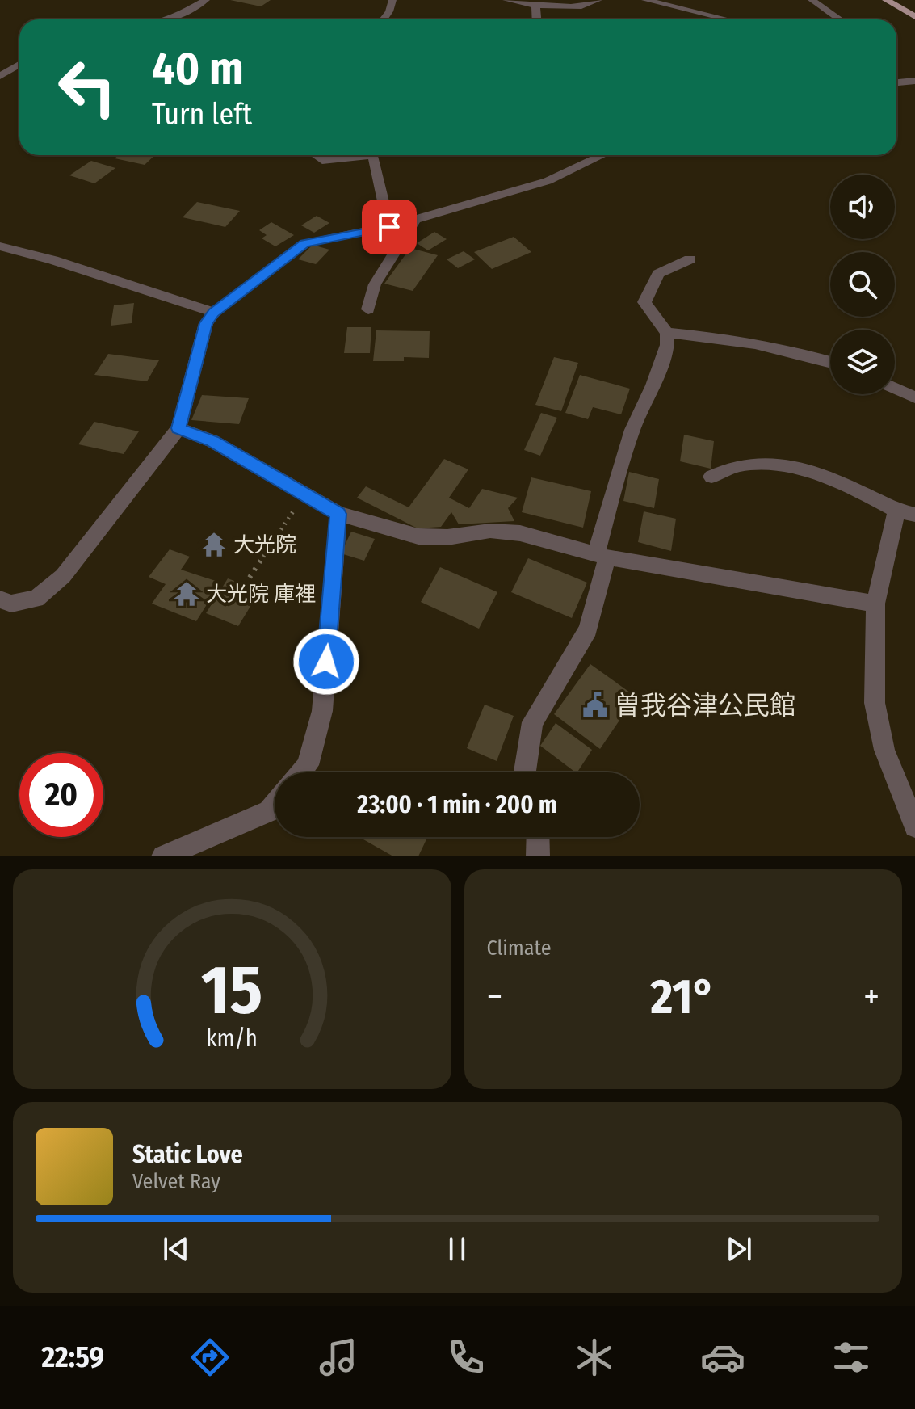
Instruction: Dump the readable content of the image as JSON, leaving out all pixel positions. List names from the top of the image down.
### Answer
{
  "places": {
    "temple": ["大光院", "大光院 庫裡"],
    "public building": ["曽我谷津公民館"]
  },
  "page": {
    "turn": ["40 m", "Turn left"],
    "limit": "20",
    "trip": "23:00 · 1 min · 200 m",
    "tile": "Climate",
    "heat": ["−", "21°", "+"],
    "song": ["Static Love", "Velvet Ray"],
    "tabs": "22:59",
    "gauge": ["15", "km/h"]
  }
}
